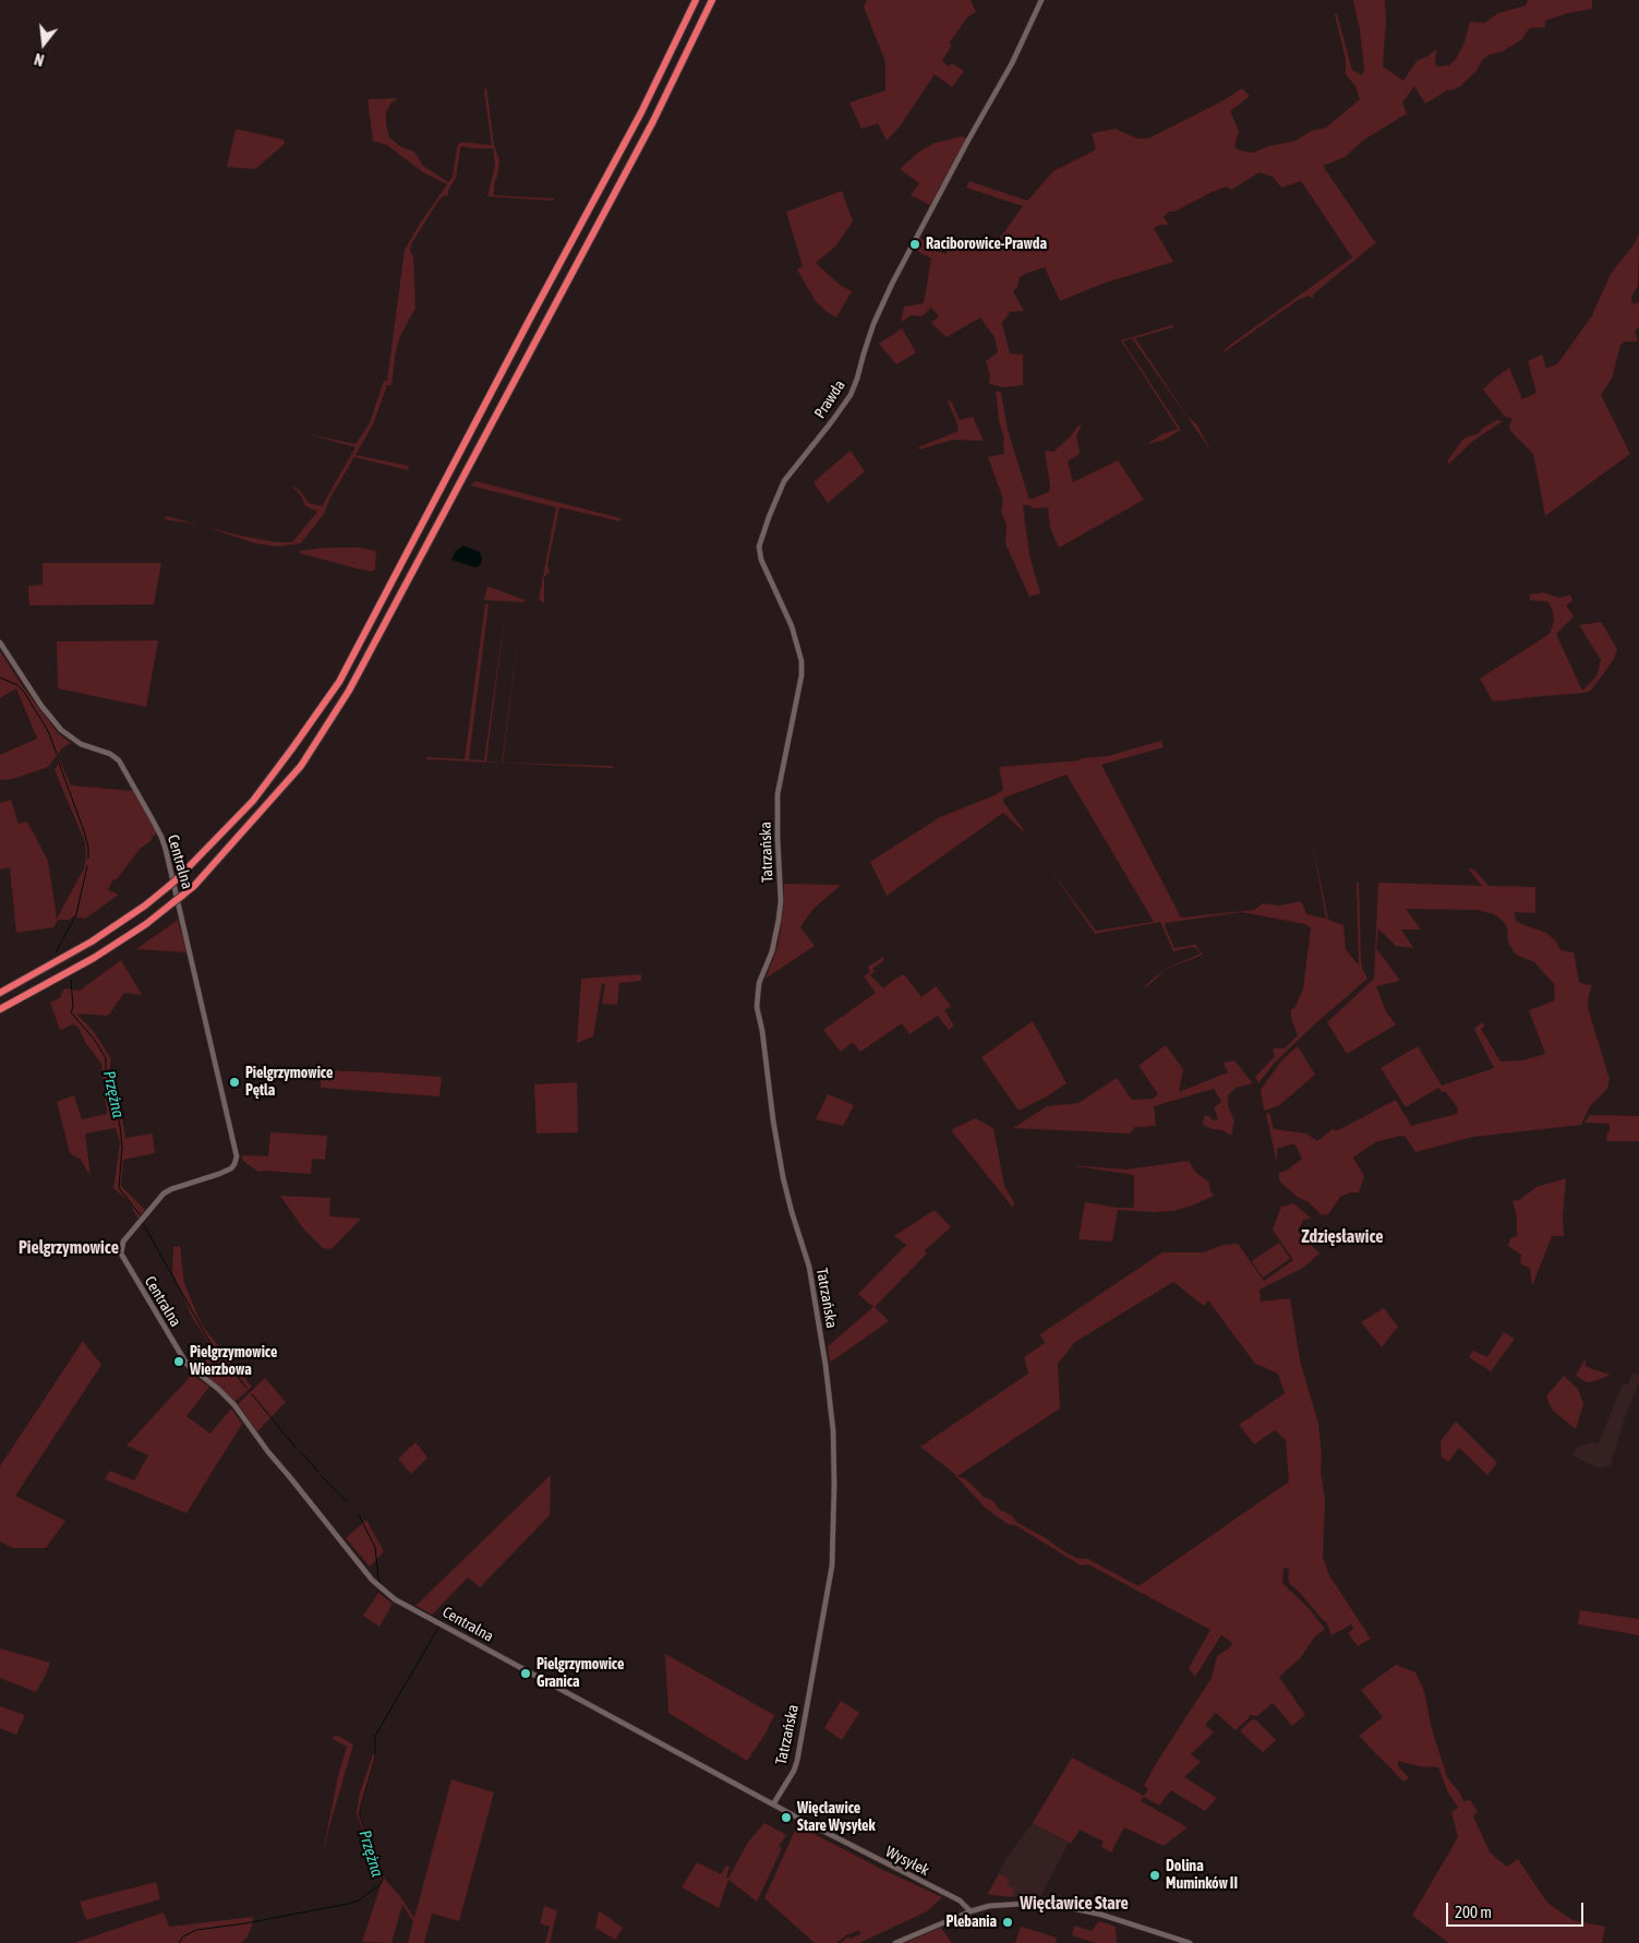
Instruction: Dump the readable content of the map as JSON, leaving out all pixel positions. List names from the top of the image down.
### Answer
{
  "streets": {
    "street": [
      "Prawda",
      "Tatrzańska",
      "Centralna",
      "Wysyłek"
    ]
  },
  "crossings": [
    ["Prawda", "Tatrzańska"],
    ["Tatrzańska", "Centralna"],
    ["Tatrzańska", "Wysyłek"],
    ["Centralna", "Wysyłek"]
  ],
  "districts": ["Zdzięsławice", "Pielgrzymowice", "Więcławice Stare"],
  "water": ["Przężna"],
  "places": [
    "Raciborowice-Prawda",
    "Pielgrzymowice Pętla",
    "Pielgrzymowice Wierzbowa",
    "Pielgrzymowice Granica",
    "Więcławice Stare Wysyłek",
    "Dolina Muminków II",
    "Plebania"
  ],
  "scale_bar": "200 m",
  "north": "bottom"
}
